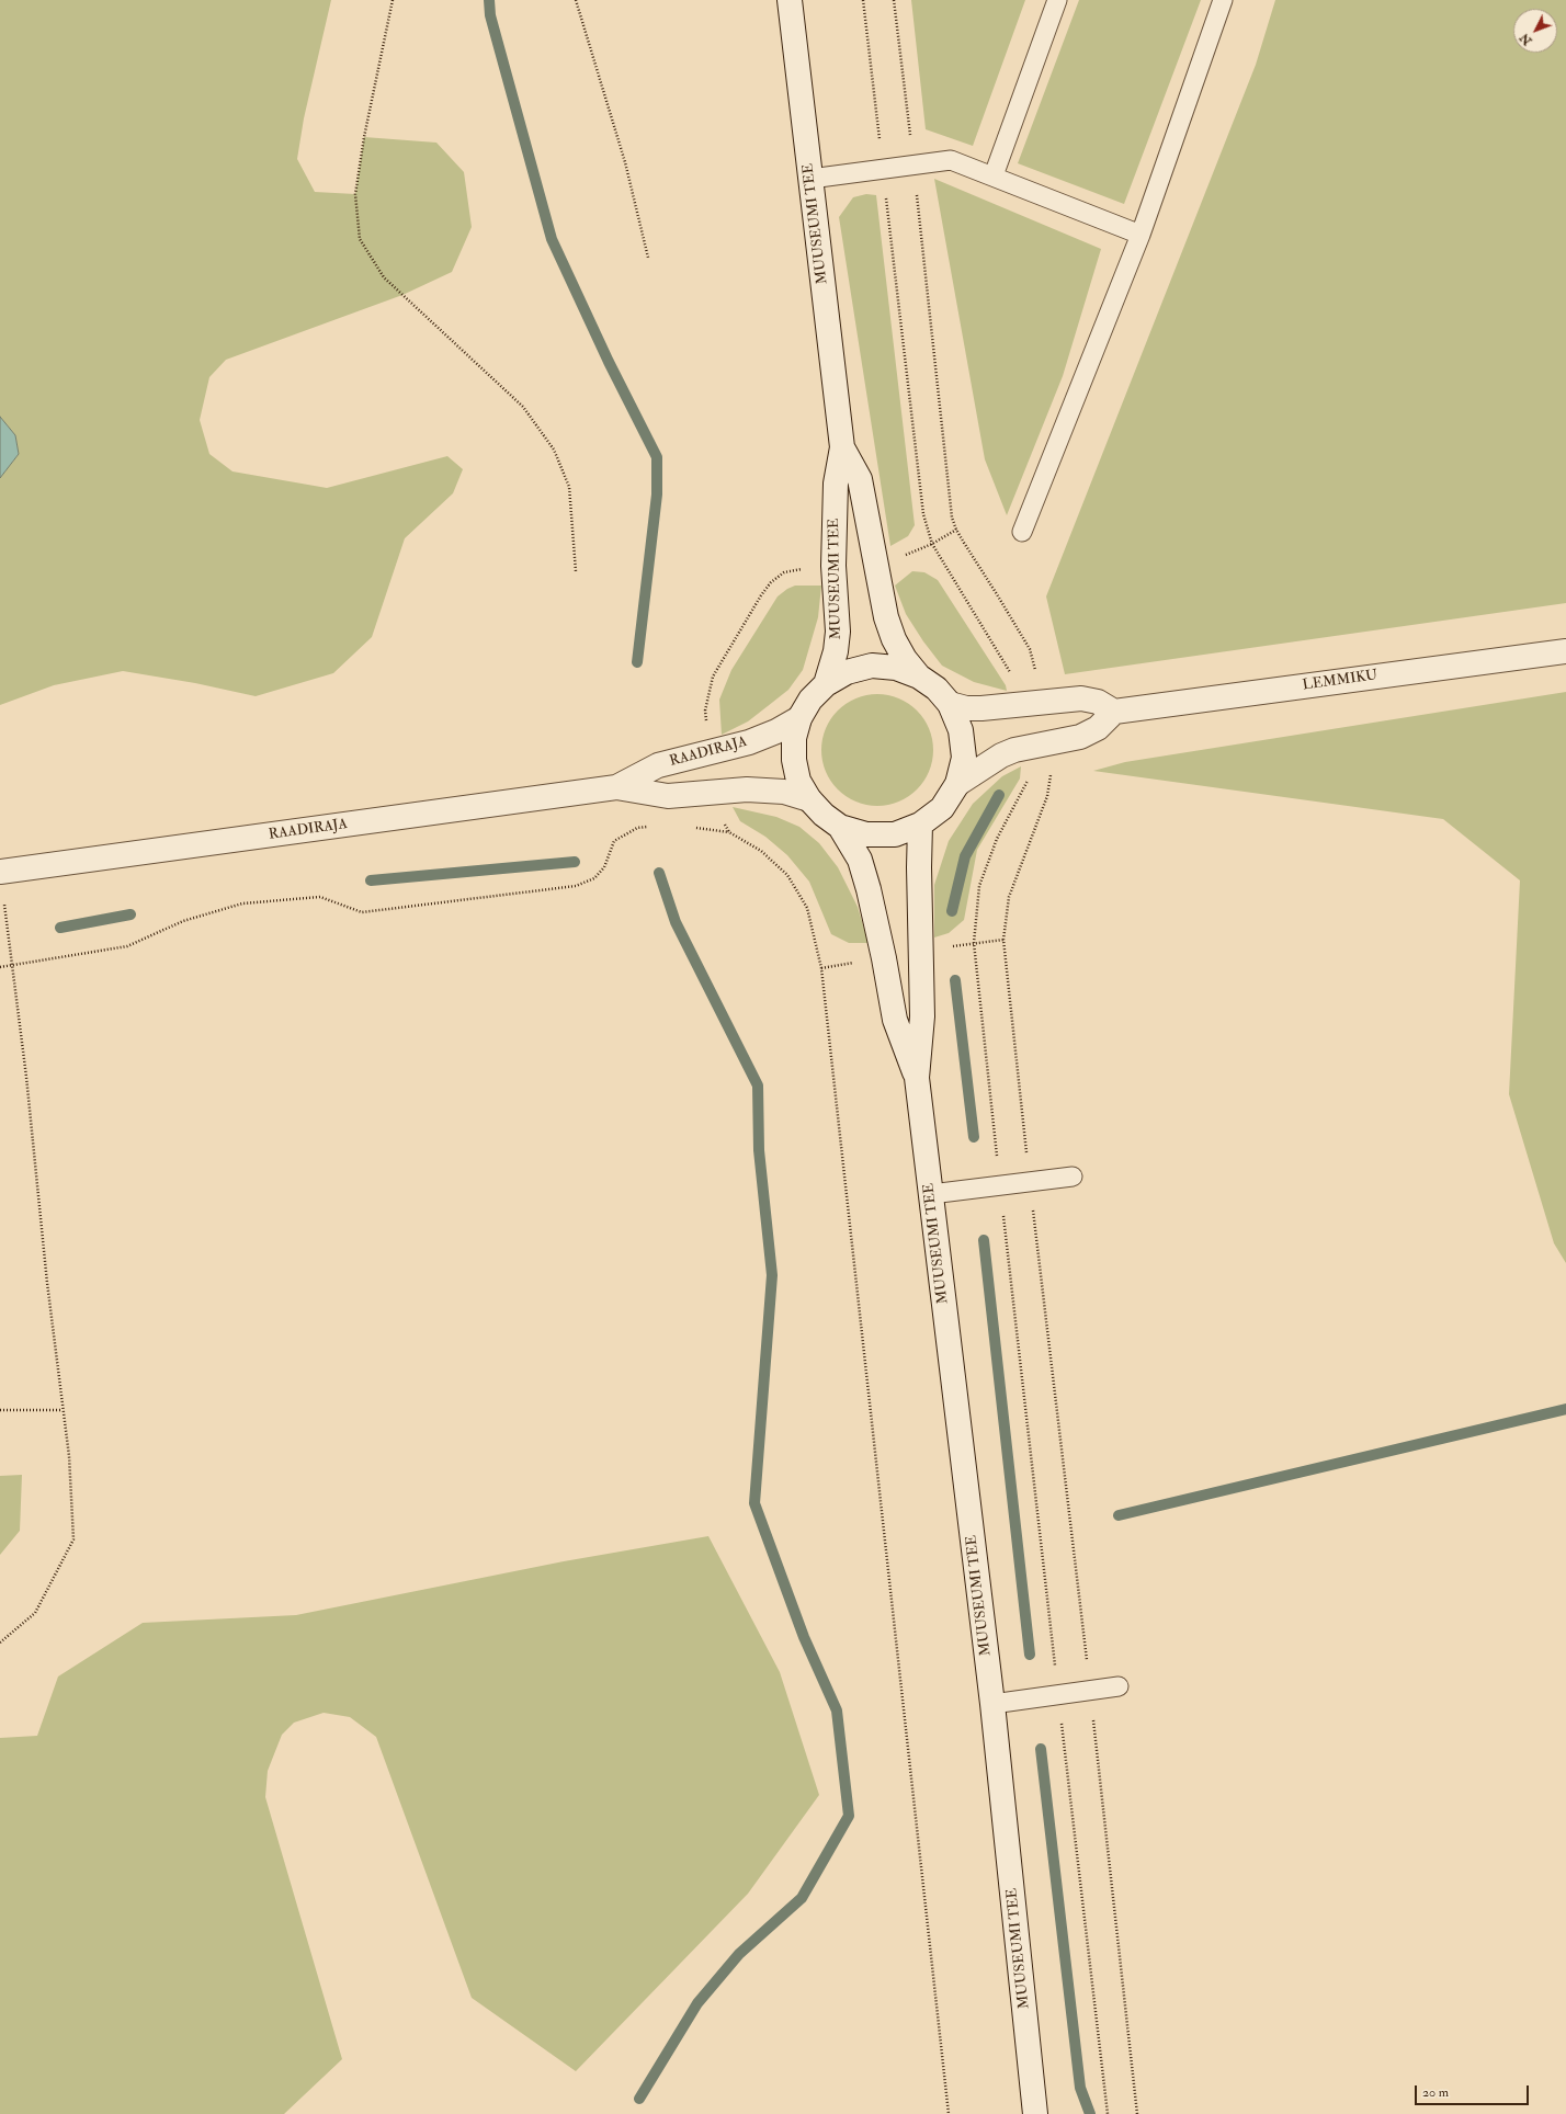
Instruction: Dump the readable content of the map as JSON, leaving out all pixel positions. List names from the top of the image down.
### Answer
{
  "streets": {
    "street": ["MUUSEUMI TEE", "LEMMIKU", "RAADIRAJA"]
  },
  "crossings": [
    ["MUUSEUMI TEE", "RAADIRAJA"]
  ],
  "scale_bar": "20 m",
  "north": "bottom left"
}
